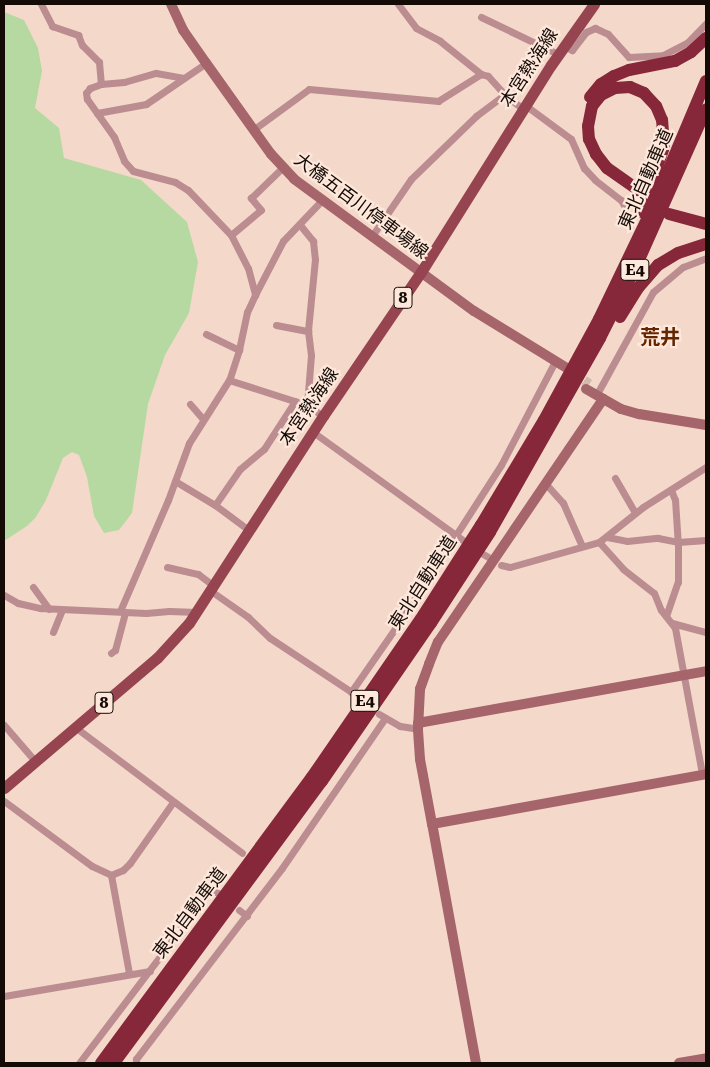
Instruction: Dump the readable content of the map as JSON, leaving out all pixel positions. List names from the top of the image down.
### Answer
{
  "streets": {
    "highway": ["東北自動車道", "E4"],
    "main road": ["本宮熱海線", "8"],
    "street": ["大橋五百川停車場線"]
  },
  "crossings": [
    ["本宮熱海線", "大橋五百川停車場線"]
  ],
  "districts": ["荒井"]
}
